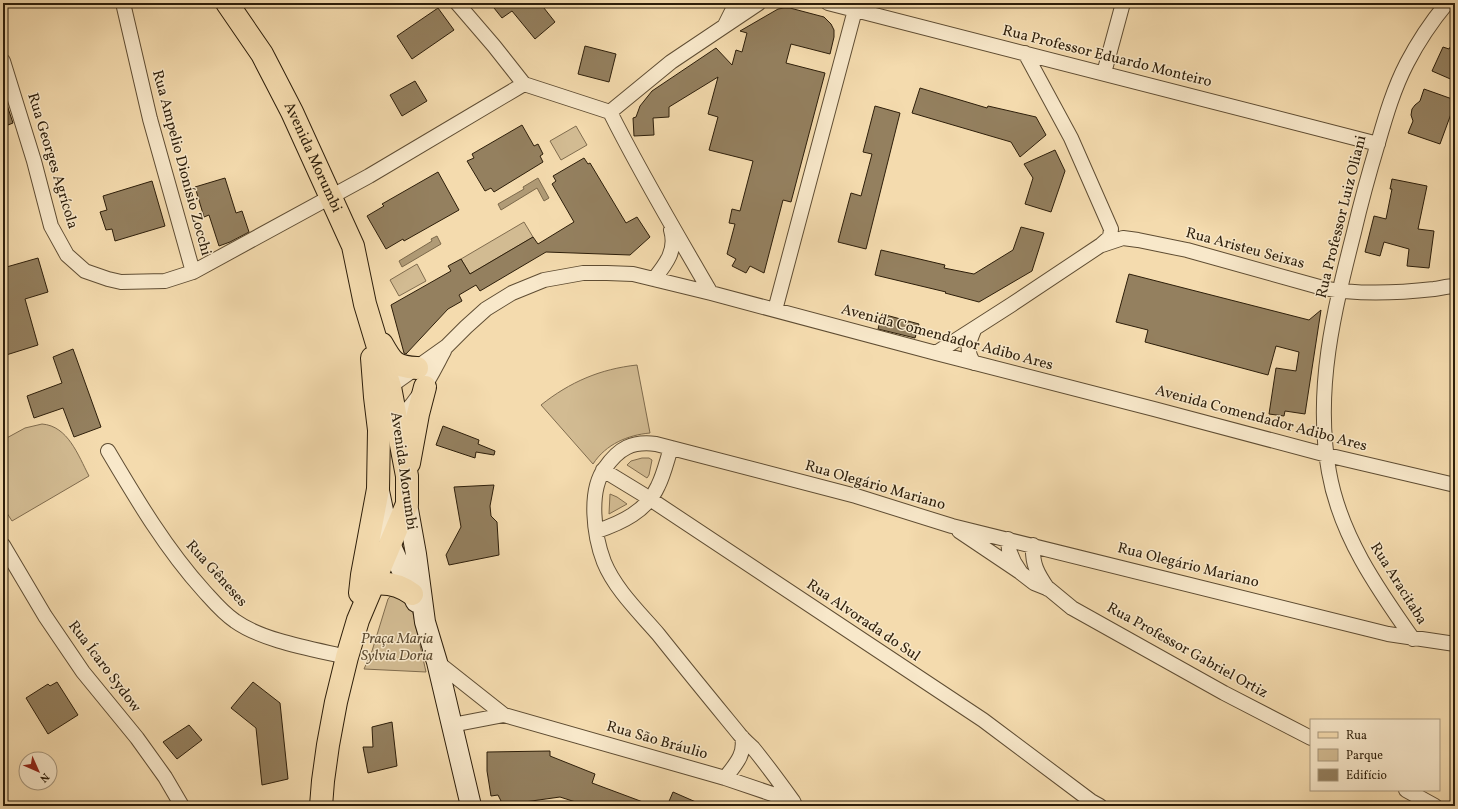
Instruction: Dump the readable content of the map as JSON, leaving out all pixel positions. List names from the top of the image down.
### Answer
{
  "streets": {
    "main road": ["Avenida Morumbi"],
    "street": [
      "Rua Professor Eduardo Monteiro",
      "Rua Georges Agrícola",
      "Rua Ampelio Dionísio Zocchi",
      "Rua Professor Luiz Oliani",
      "Rua Aristeu Seixas",
      "Avenida Comendador Adibo Ares",
      "Rua Olegário Mariano",
      "Rua Gêneses",
      "Rua Aracitaba",
      "Rua Alvorada do Sul",
      "Rua Professor Gabriel Ortiz",
      "Rua Ícaro Sydow",
      "Rua São Bráulio"
    ]
  },
  "crossings": [
    ["Rua Professor Eduardo Monteiro", "Rua Professor Luiz Oliani"],
    ["Avenida Morumbi", "Rua Ampelio Dionísio Zocchi"],
    ["Avenida Morumbi", "Avenida Comendador Adibo Ares"],
    ["Avenida Morumbi", "Rua São Bráulio"],
    ["Rua Georges Agrícola", "Rua Ampelio Dionísio Zocchi"],
    ["Rua Professor Luiz Oliani", "Rua Aristeu Seixas"],
    ["Rua Professor Luiz Oliani", "Avenida Comendador Adibo Ares"],
    ["Rua Professor Luiz Oliani", "Rua Aracitaba"],
    ["Avenida Comendador Adibo Ares", "Rua Aracitaba"],
    ["Rua Olegário Mariano", "Rua Aracitaba"],
    ["Rua Olegário Mariano", "Rua Alvorada do Sul"],
    ["Rua Olegário Mariano", "Rua Professor Gabriel Ortiz"],
    ["Rua Olegário Mariano", "Rua São Bráulio"]
  ],
  "parks": ["Praça Maria Sylvia Doria"],
  "legend": ["Rua", "Parque", "Edifício"],
  "north": "bottom right"
}
